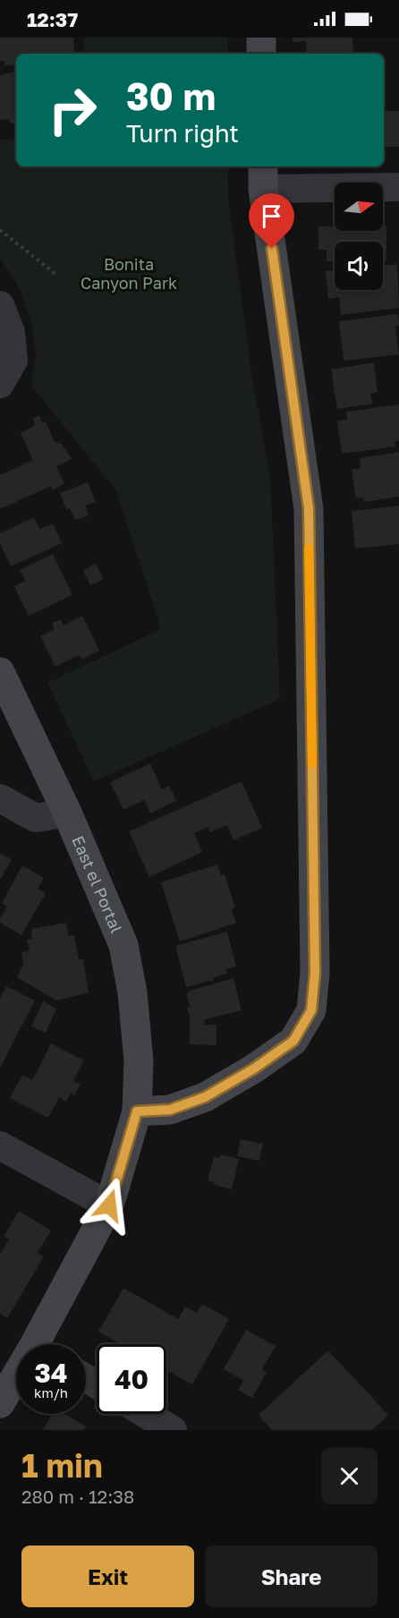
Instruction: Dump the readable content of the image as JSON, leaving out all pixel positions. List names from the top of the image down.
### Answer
{
  "streets": {
    "street": ["East el Portal"]
  },
  "parks": ["Bonita Canyon Park"],
  "north": "right",
  "page": {
    "status": "12:37",
    "turn": ["30 m", "Turn right"],
    "speed": "34 km/h",
    "limit": "40",
    "heading": ["1 min", "280 m · 12:38"],
    "buttons": ["Exit", "Share"]
  }
}
